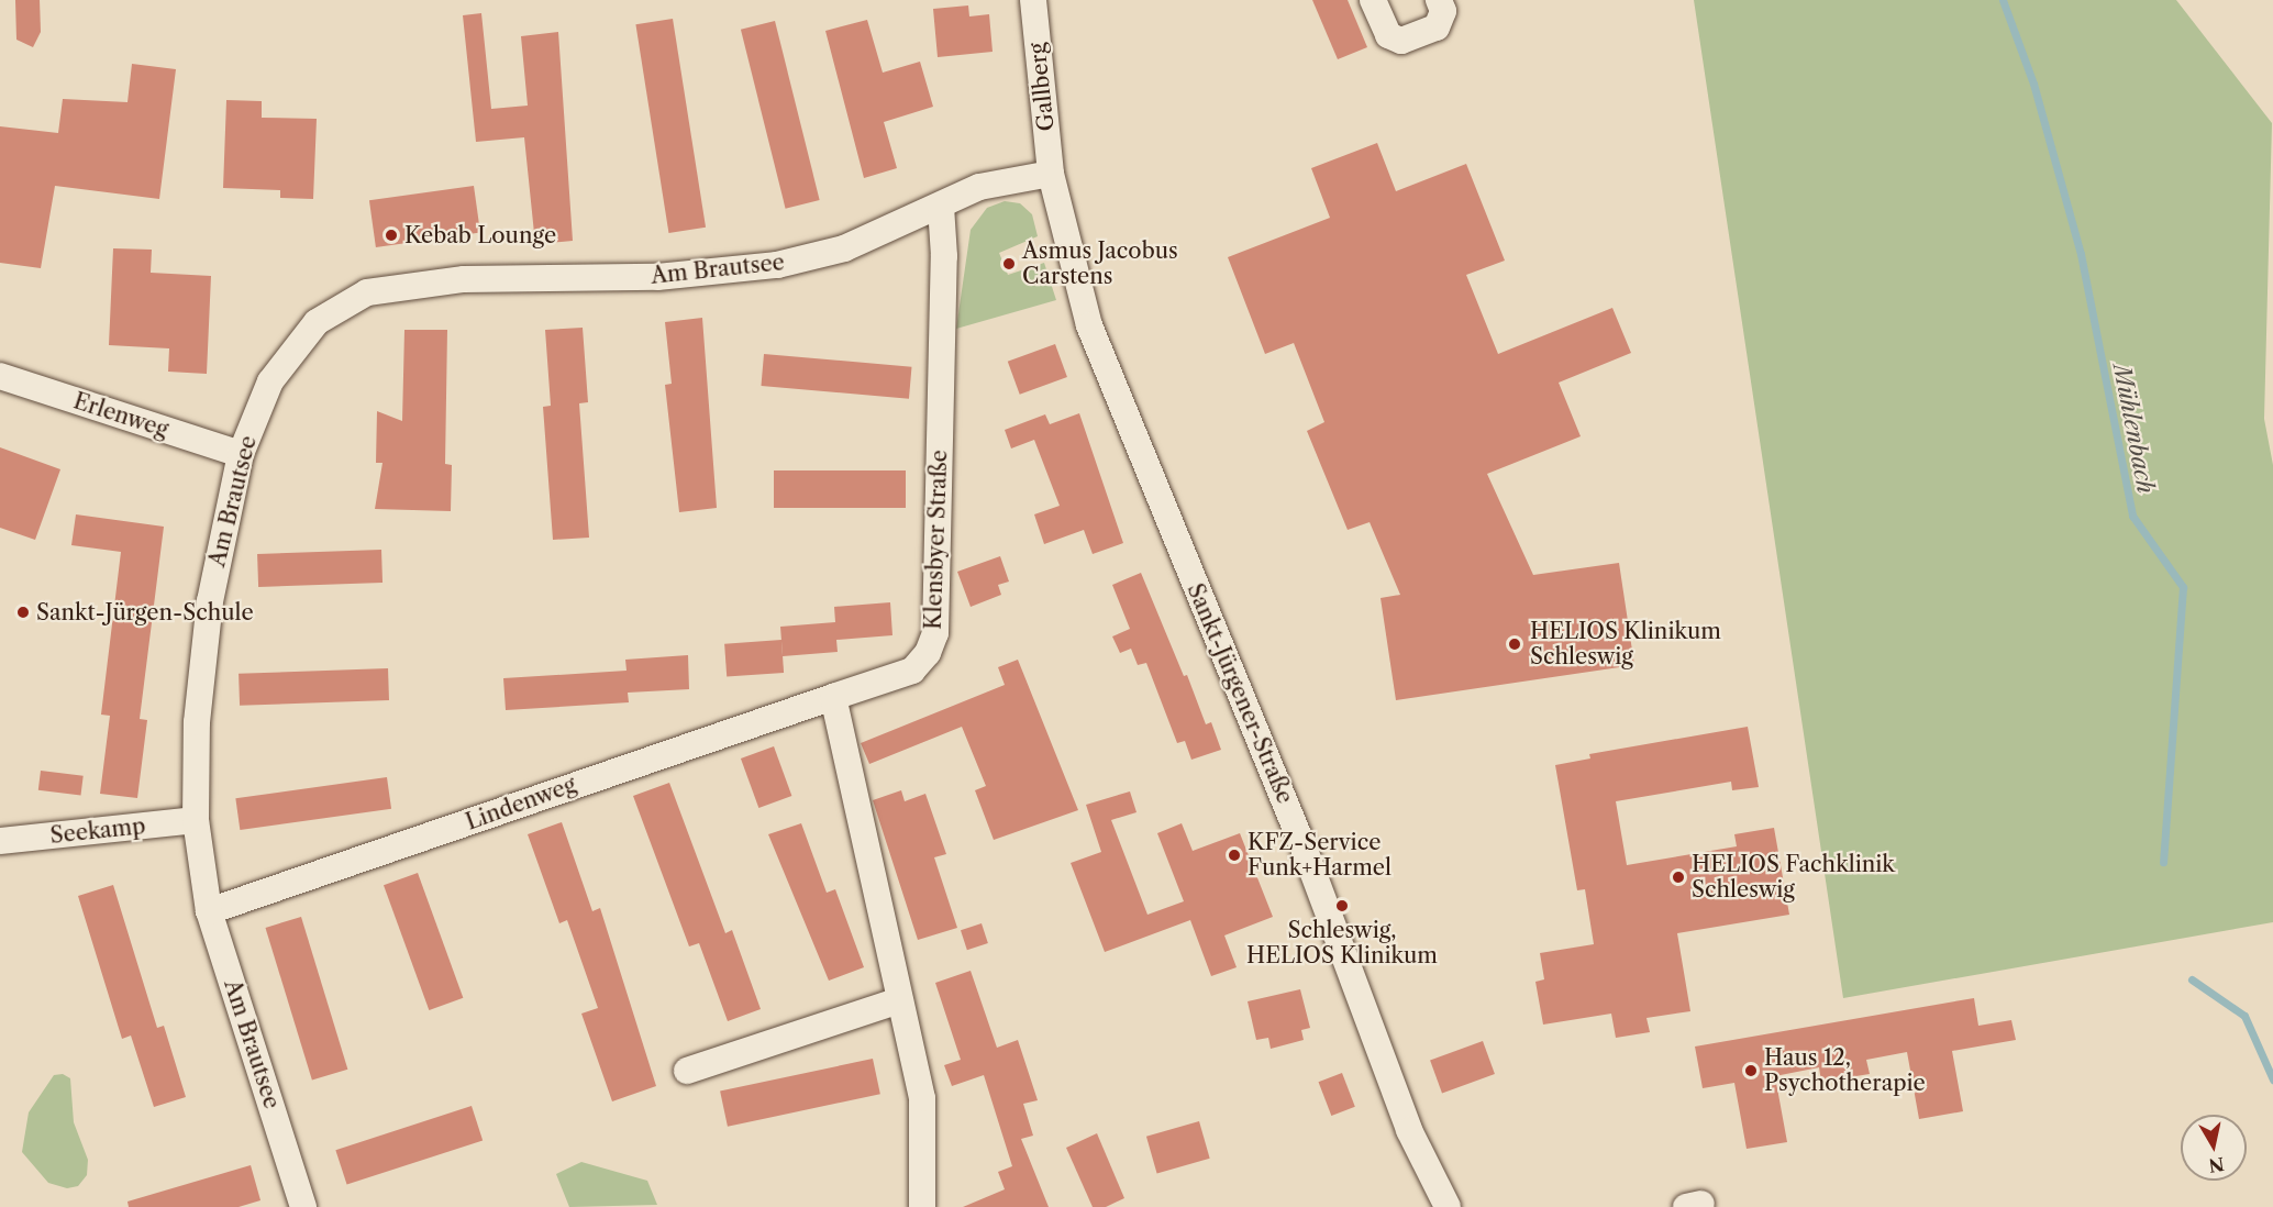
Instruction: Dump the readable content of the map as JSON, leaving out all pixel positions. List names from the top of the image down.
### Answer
{
  "streets": {
    "street": [
      "Gallberg",
      "Am Brautsee",
      "Erlenweg",
      "Klensbyer Straße",
      "Sankt-Jürgener-Straße",
      "Lindenweg",
      "Seekamp"
    ]
  },
  "crossings": [
    ["Gallberg", "Am Brautsee"],
    ["Gallberg", "Sankt-Jürgener-Straße"],
    ["Am Brautsee", "Erlenweg"],
    ["Am Brautsee", "Klensbyer Straße"],
    ["Am Brautsee", "Sankt-Jürgener-Straße"],
    ["Am Brautsee", "Lindenweg"],
    ["Am Brautsee", "Seekamp"],
    ["Klensbyer Straße", "Lindenweg"]
  ],
  "water": ["Mühlenbach"],
  "places": [
    "Kebab Lounge",
    "Asmus Jacobus Carstens",
    "Sankt-Jürgen-Schule",
    "HELIOS Klinikum Schleswig",
    "KFZ-Service Funk+Harmel",
    "HELIOS Fachklinik Schleswig",
    "Schleswig, HELIOS Klinikum",
    "Haus 12, Psychotherapie"
  ],
  "north": "bottom"
}
